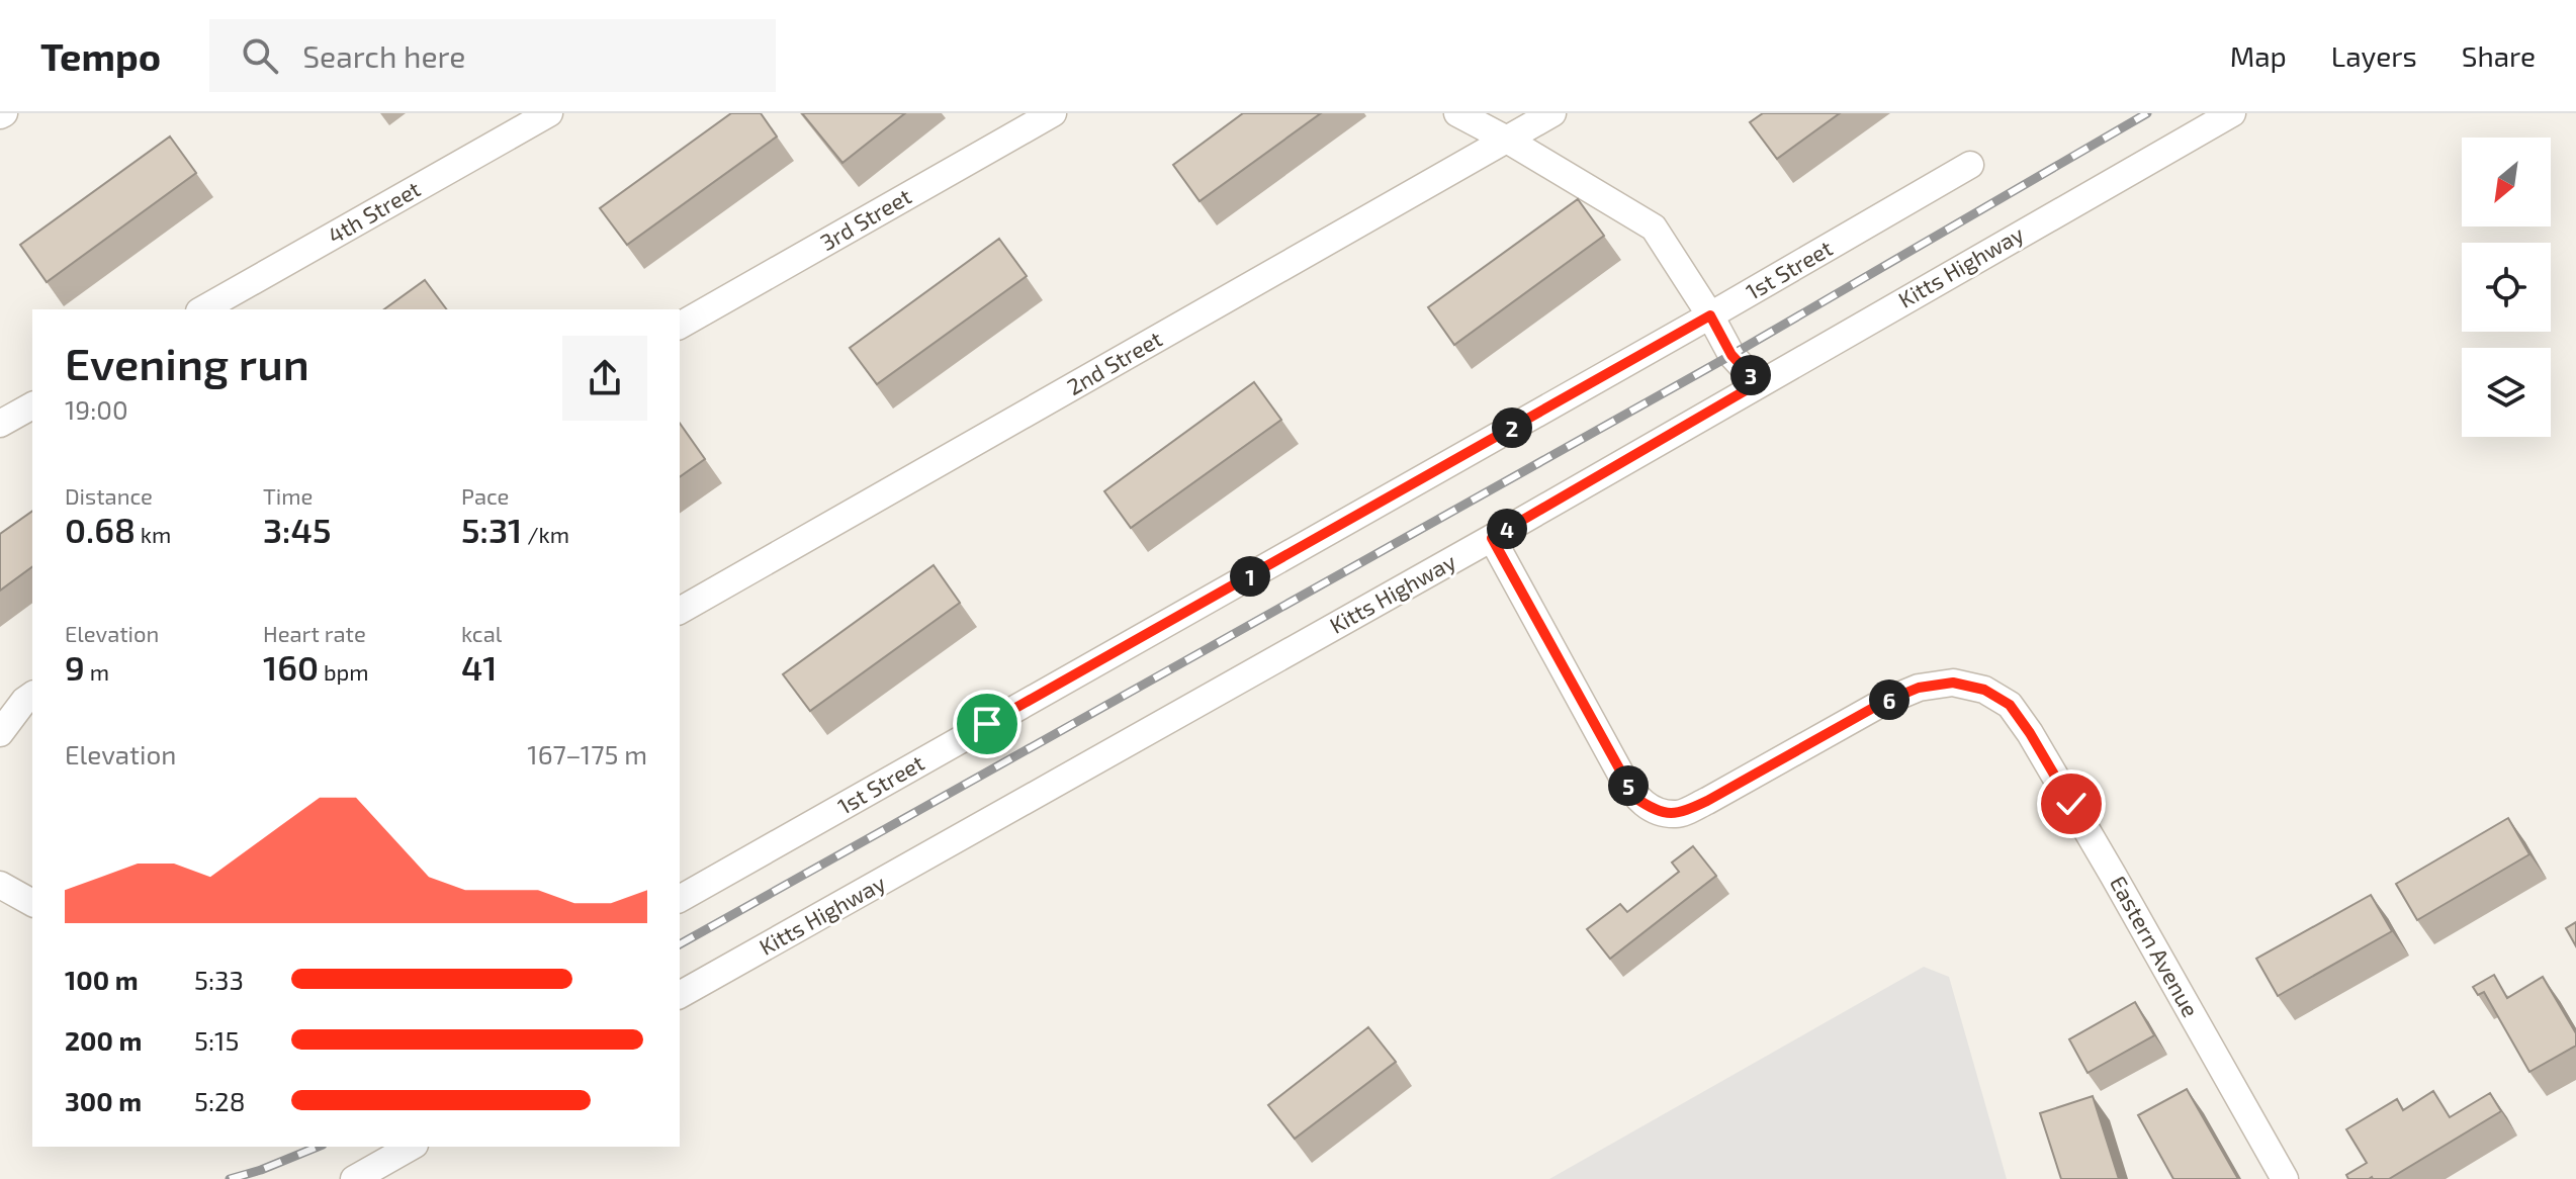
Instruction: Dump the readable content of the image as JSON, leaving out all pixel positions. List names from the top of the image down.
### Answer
{
  "streets": {
    "street": [
      "4th Street",
      "3rd Street",
      "Kitts Highway",
      "1st Street",
      "2nd Street",
      "Eastern Avenue"
    ]
  },
  "crossings": [
    ["Kitts Highway", "Eastern Avenue"]
  ],
  "north": "bottom left",
  "page": {
    "header": "Tempo",
    "search": "Search here",
    "nav": ["Map", "Layers", "Share"],
    "heading": ["Evening run", "19:00"],
    "pins": [
      "3",
      "2",
      "4",
      "1",
      "6",
      "5"
    ],
    "stats": [
      ["Distance", "0.68 km"],
      ["Time", "3:45"],
      ["Pace", "5:31 /km"],
      ["Elevation", "9 m"],
      ["Heart rate", "160 bpm"],
      ["kcal", "41"]
    ],
    "chart": ["Elevation", "167–175 m"],
    "list": [
      {
        "name": "100 m",
        "note": "5:33"
      },
      {
        "name": "200 m",
        "note": "5:15"
      },
      {
        "name": "300 m",
        "note": "5:28"
      }
    ]
  }
}
